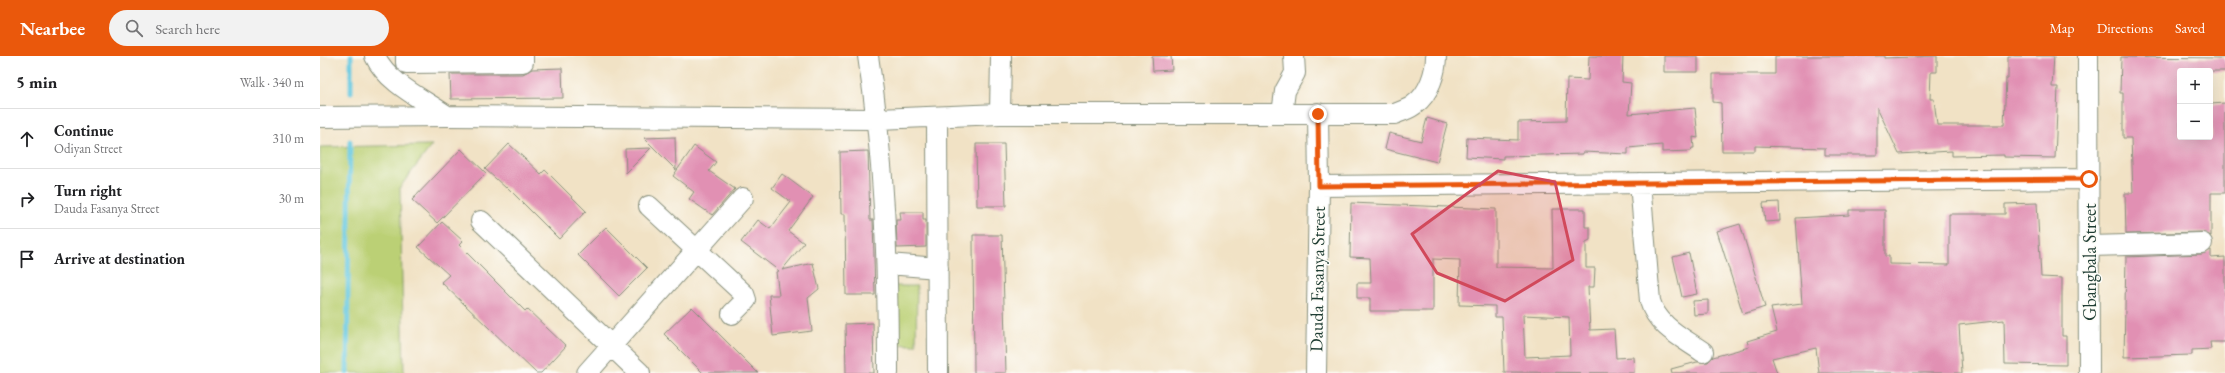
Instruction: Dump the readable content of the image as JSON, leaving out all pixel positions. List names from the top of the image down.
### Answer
{
  "streets": {
    "street": ["Gbangbala Street", "Dauda Fasanya Street"]
  },
  "page": {
    "header": "Nearbee",
    "search": "Search here",
    "nav": ["Map", "Directions", "Saved"],
    "heading": ["5 min", "Walk · 340 m"],
    "map_buttons": ["+", "−"],
    "list": [
      ["Continue", "Odiyan Street", "310 m"],
      ["Turn right", "Dauda Fasanya Street", "30 m"],
      "Arrive at destination"
    ]
  }
}
